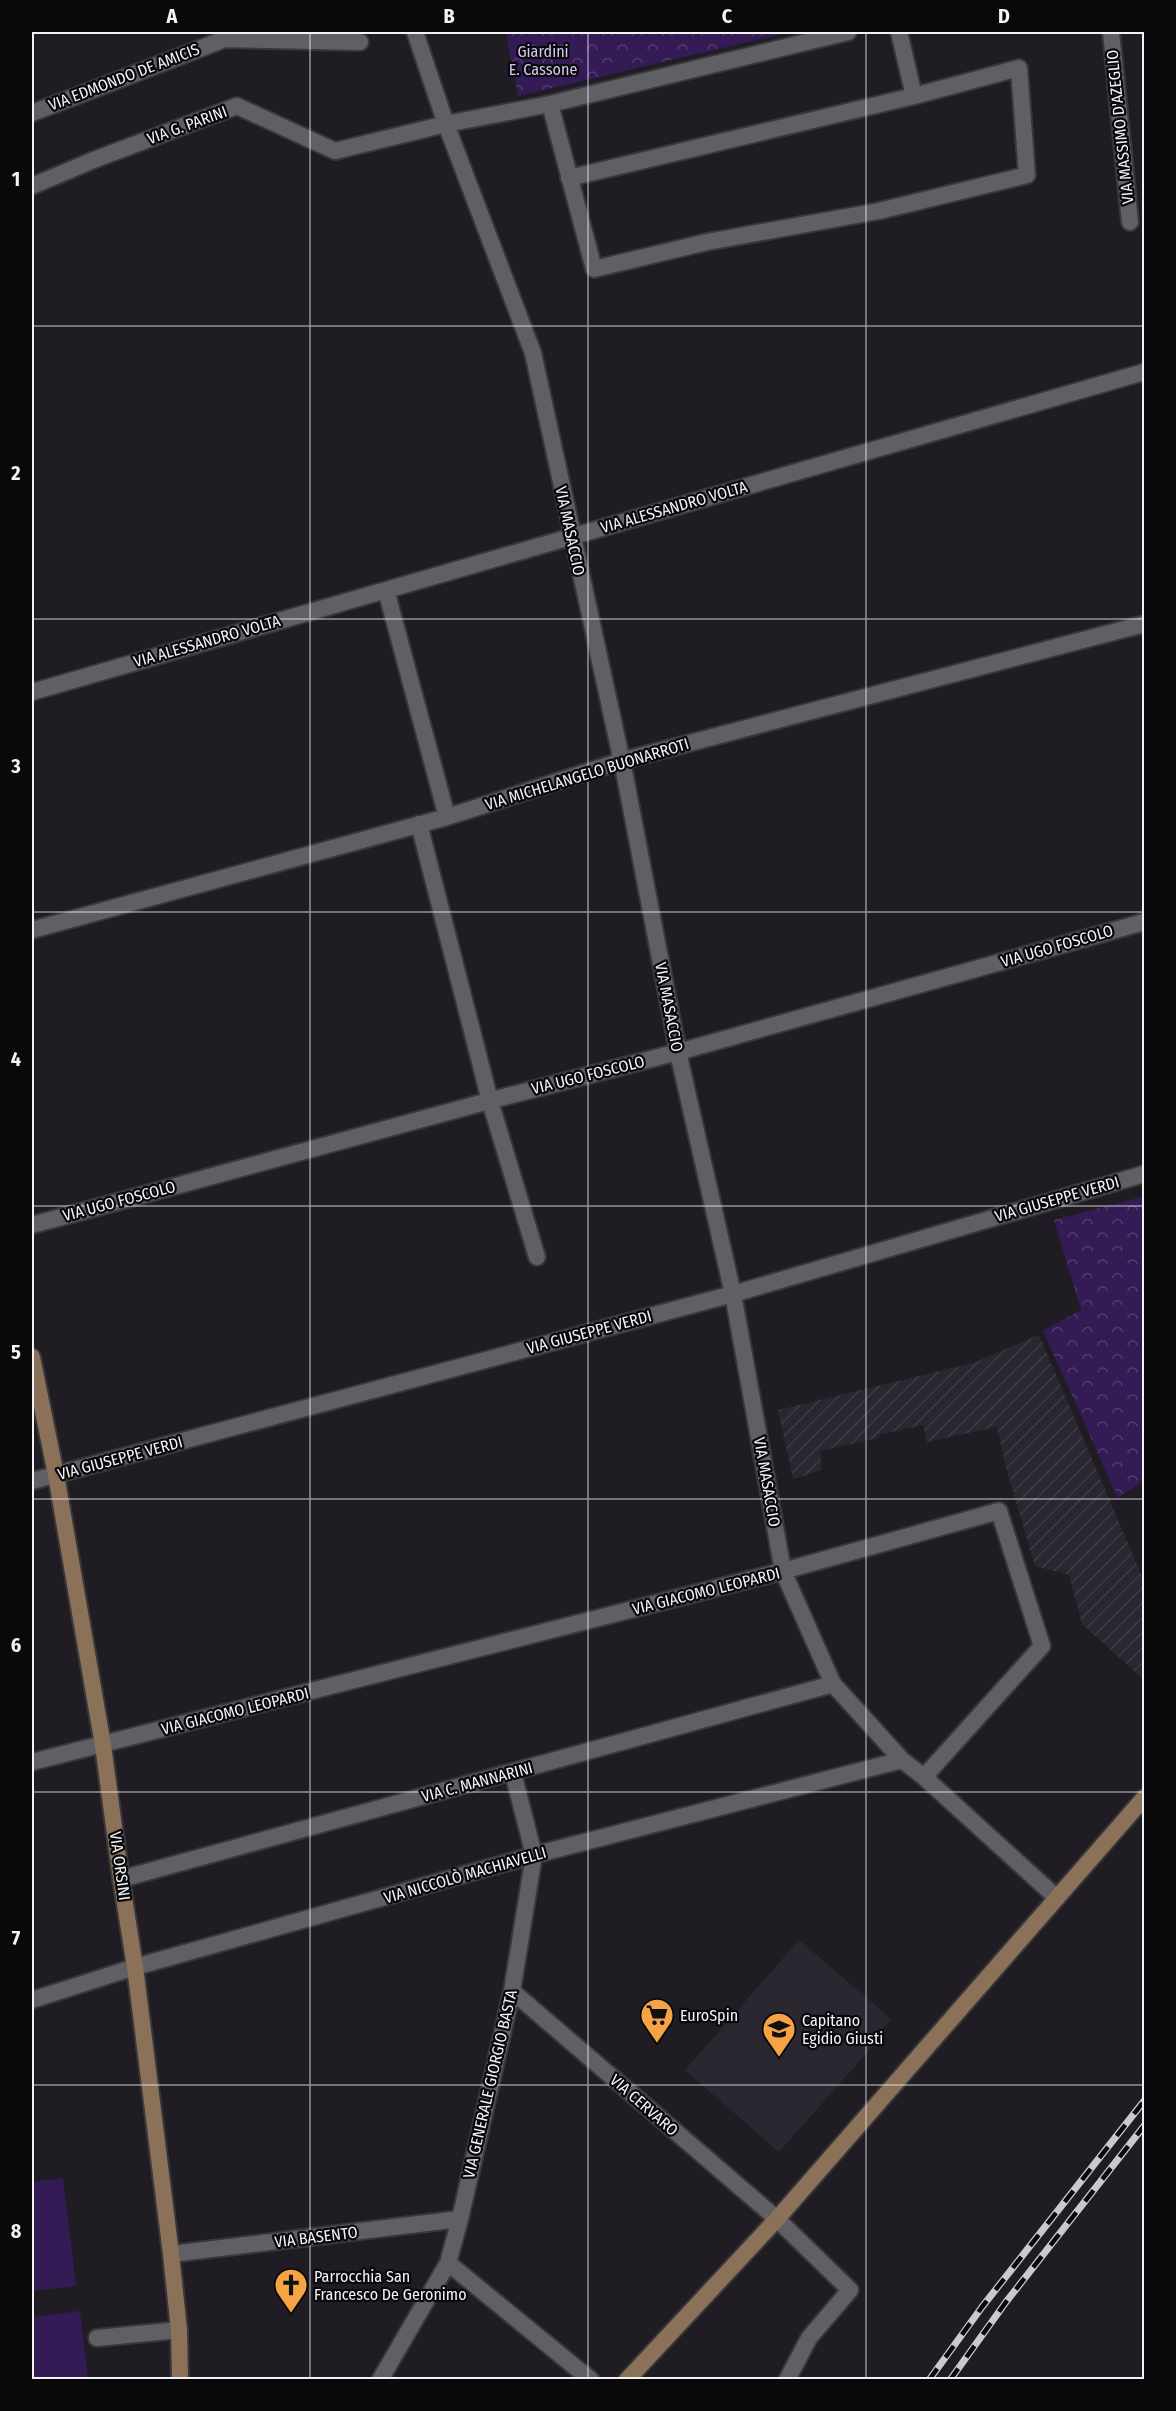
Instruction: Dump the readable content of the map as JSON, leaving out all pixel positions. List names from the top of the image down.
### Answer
{
  "streets": {
    "main road": ["VIA ORSINI"],
    "street": [
      "VIA EDMONDO DE AMICIS",
      "VIA G. PARINI",
      "VIA MASSIMO D'AZEGLIO",
      "VIA ALESSANDRO VOLTA",
      "VIA MASACCIO",
      "VIA MICHELANGELO BUONARROTI",
      "VIA UGO FOSCOLO",
      "VIA GIUSEPPE VERDI",
      "VIA GIACOMO LEOPARDI",
      "VIA C. MANNARINI",
      "VIA NICCOLÒ MACHIAVELLI",
      "VIA GENERALE GIORGIO BASTA",
      "VIA CERVARO",
      "VIA BASENTO"
    ]
  },
  "crossings": [
    ["VIA G. PARINI", "VIA MASACCIO"],
    ["VIA ALESSANDRO VOLTA", "VIA MASACCIO"],
    ["VIA MASACCIO", "VIA MICHELANGELO BUONARROTI"],
    ["VIA MASACCIO", "VIA UGO FOSCOLO"],
    ["VIA MASACCIO", "VIA GIUSEPPE VERDI"],
    ["VIA MASACCIO", "VIA GIACOMO LEOPARDI"],
    ["VIA MASACCIO", "VIA C. MANNARINI"],
    ["VIA MASACCIO", "VIA NICCOLÒ MACHIAVELLI"],
    ["VIA GIUSEPPE VERDI", "VIA ORSINI"],
    ["VIA GIACOMO LEOPARDI", "VIA ORSINI"],
    ["VIA C. MANNARINI", "VIA ORSINI"],
    ["VIA C. MANNARINI", "VIA GENERALE GIORGIO BASTA"],
    ["VIA ORSINI", "VIA NICCOLÒ MACHIAVELLI"],
    ["VIA ORSINI", "VIA BASENTO"],
    ["VIA NICCOLÒ MACHIAVELLI", "VIA GENERALE GIORGIO BASTA"],
    ["VIA GENERALE GIORGIO BASTA", "VIA CERVARO"],
    ["VIA GENERALE GIORGIO BASTA", "VIA BASENTO"]
  ],
  "parks": ["Giardini E. Cassone"],
  "places": {
    "supermarket": ["EuroSpin"],
    "school or university": ["Capitano Egidio Giusti"],
    "church": ["Parrocchia San Francesco De Geronimo"]
  },
  "grid": {
    "columns": [
      "A",
      "B",
      "C",
      "D"
    ],
    "rows": [
      "1",
      "2",
      "3",
      "4",
      "5",
      "6",
      "7",
      "8"
    ]
  }
}
